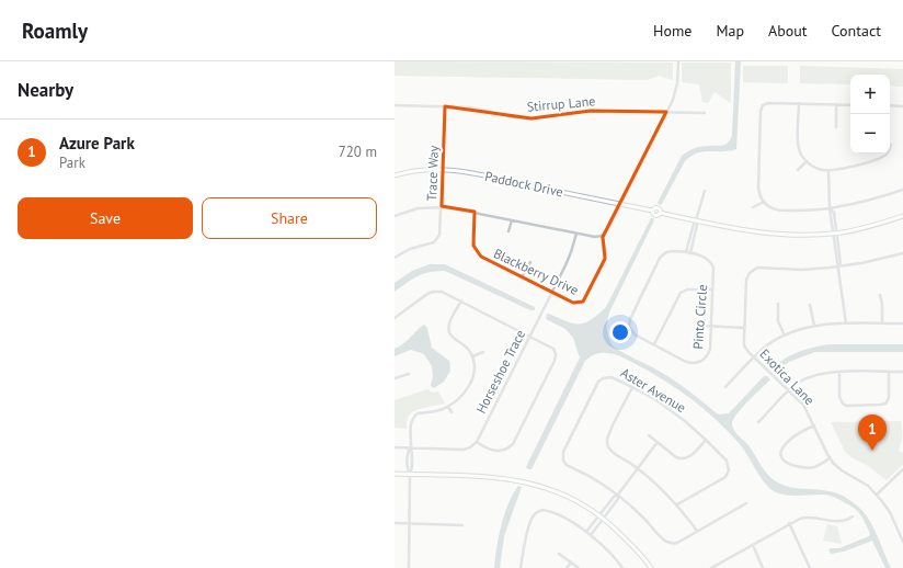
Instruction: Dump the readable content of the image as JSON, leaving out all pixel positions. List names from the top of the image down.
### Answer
{
  "streets": {
    "street": [
      "Stirrup Lane",
      "Trace Way",
      "Paddock Drive",
      "Blackberry Drive",
      "Pinto Circle",
      "Horseshoe Trace",
      "Exotica Lane",
      "Aster Avenue"
    ]
  },
  "crossings": [
    ["Stirrup Lane", "Trace Way"],
    ["Trace Way", "Paddock Drive"],
    ["Blackberry Drive", "Horseshoe Trace"]
  ],
  "page": {
    "header": "Roamly",
    "nav": [
      "Home",
      "Map",
      "About",
      "Contact"
    ],
    "heading": "Nearby",
    "map_buttons": ["+", "−"],
    "list": [
      {
        "mark": "1",
        "name": "Azure Park",
        "note": "Park",
        "value": "720 m"
      }
    ],
    "buttons": ["Save", "Share"],
    "pins": "1"
  }
}
